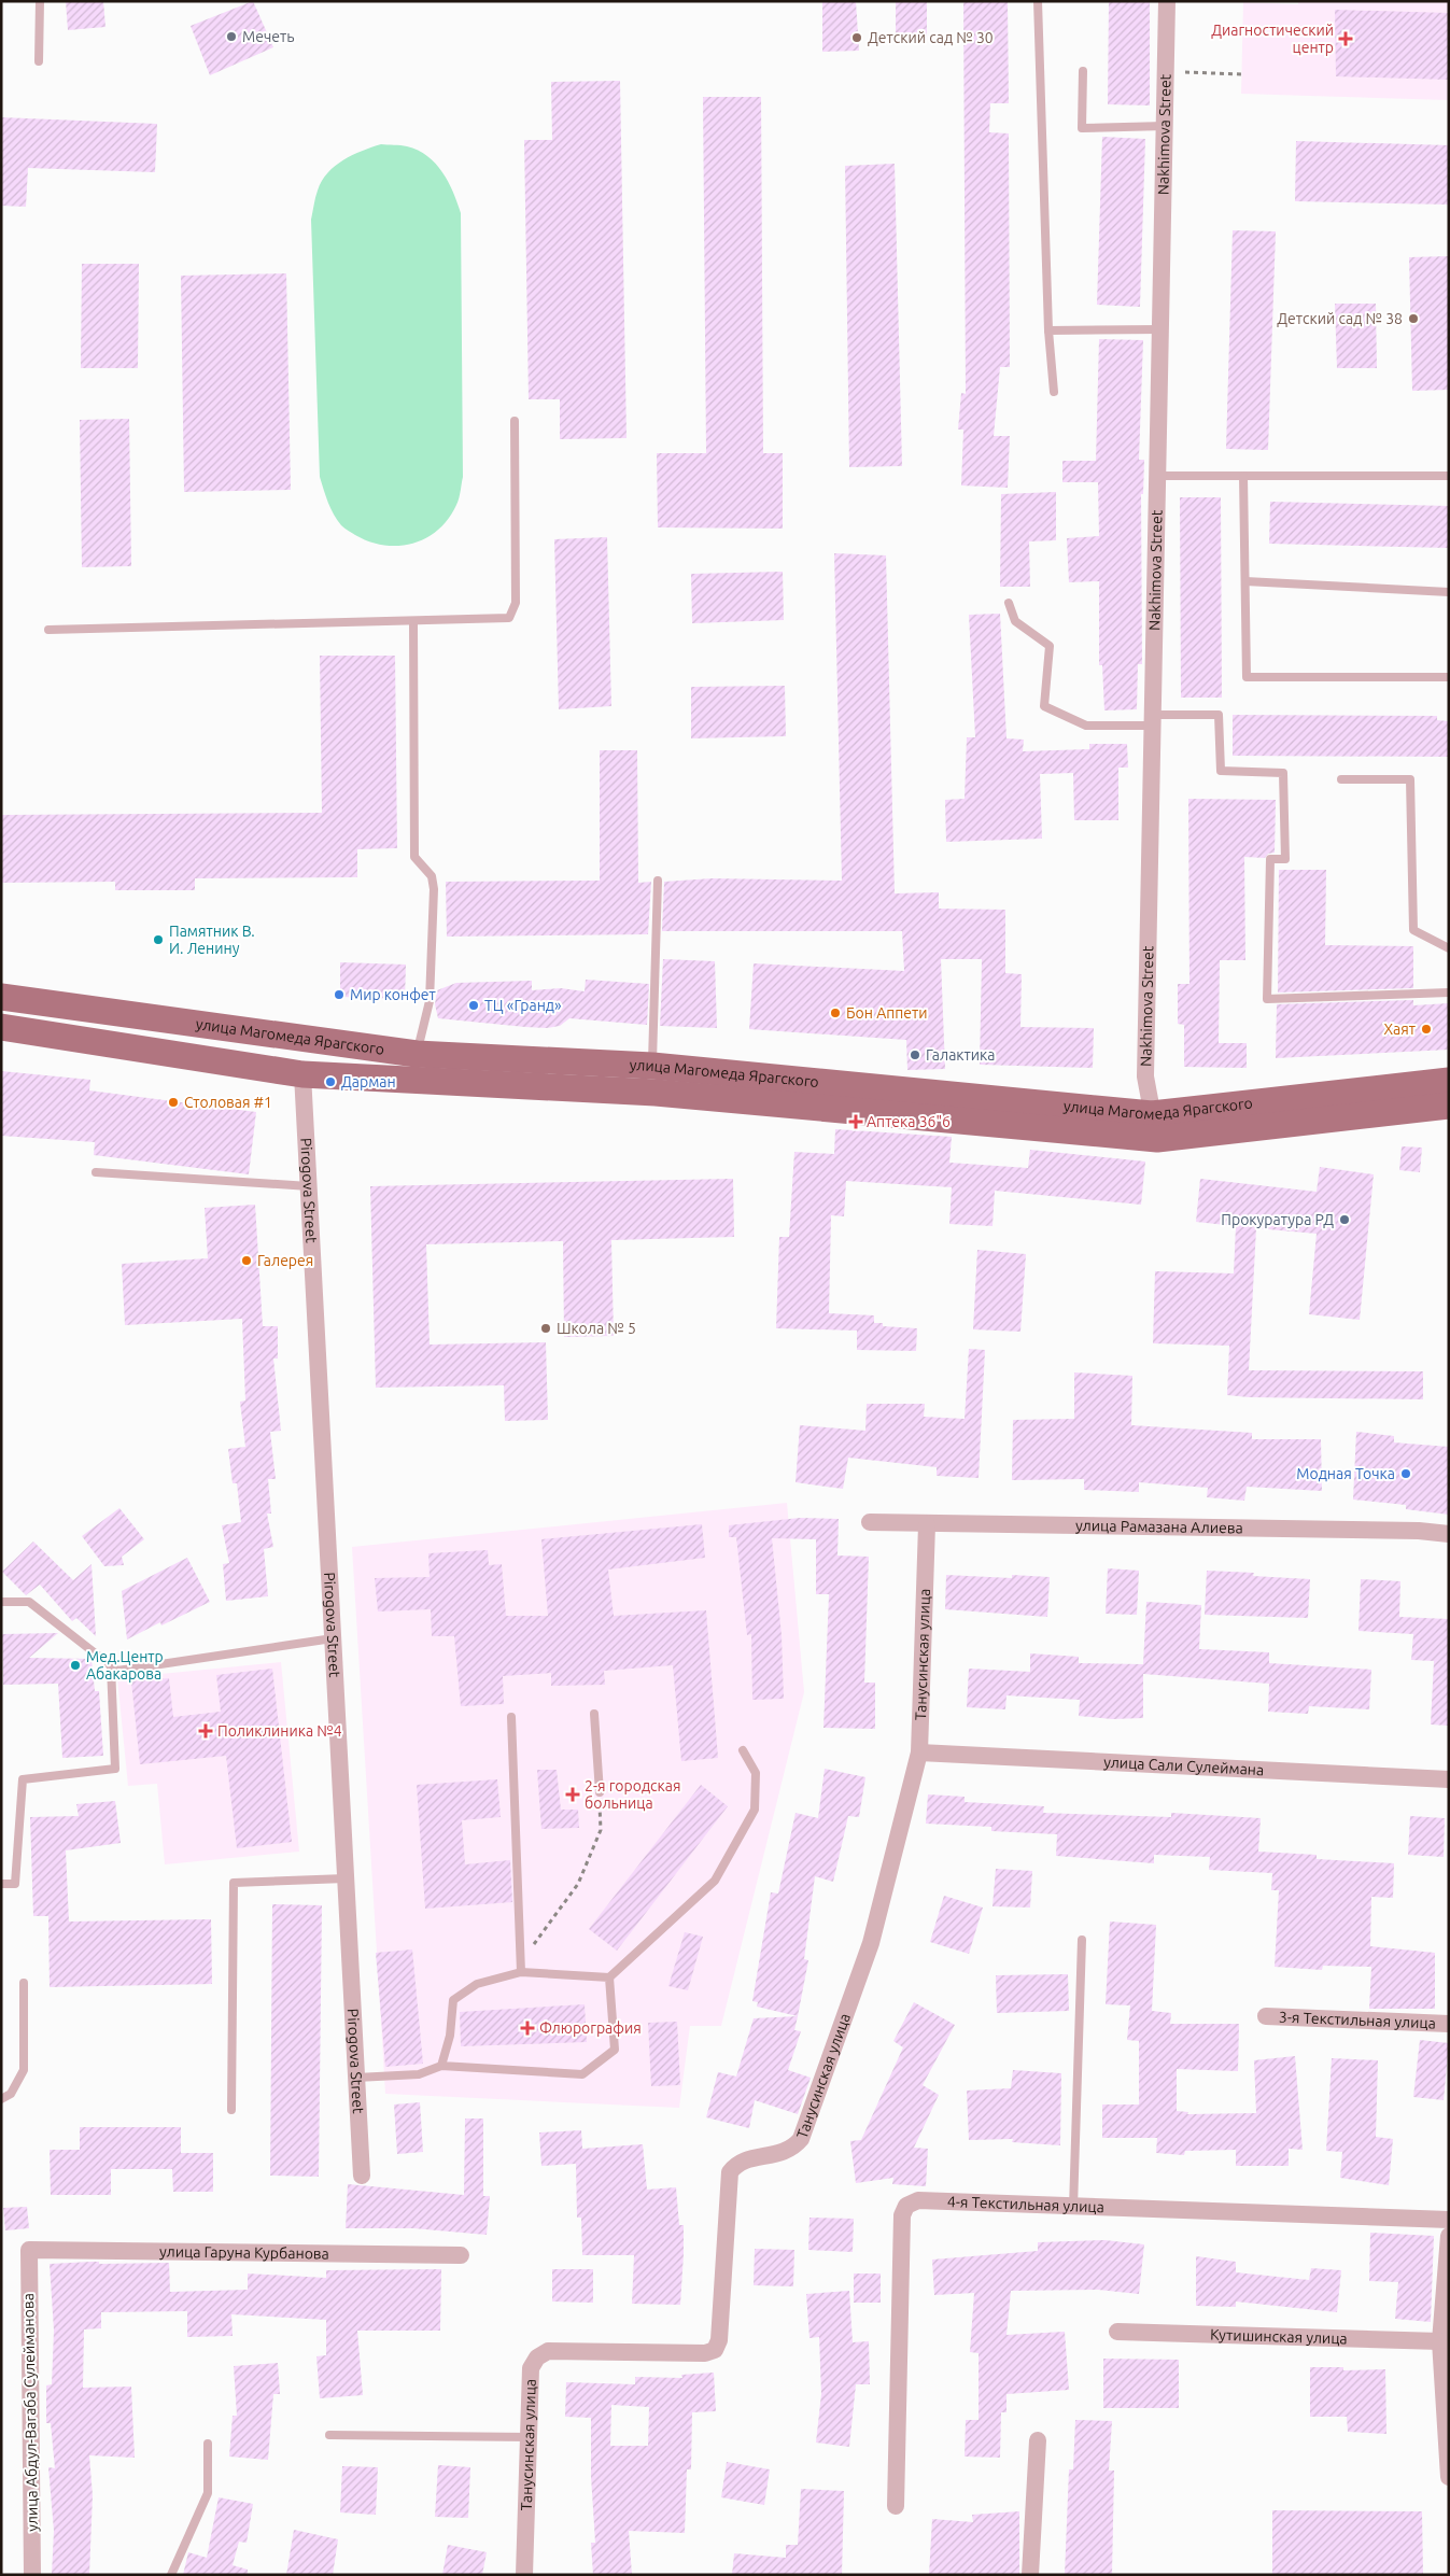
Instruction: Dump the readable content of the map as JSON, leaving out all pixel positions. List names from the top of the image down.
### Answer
{
  "streets": {
    "main road": ["улица Магомеда Ярагского"],
    "street": [
      "Nakhimova Street",
      "Pirogova Street",
      "улица Рамазана Алиева",
      "Танусинская улица",
      "улица Сали Сулеймана",
      "3-я Текстильная улица",
      "4-я Текстильная улица",
      "улица Гаруна Курбанова",
      "Кутишинская улица",
      "улица Абдул-Вагаба Сулейманова"
    ]
  },
  "crossings": [
    ["Nakhimova Street", "улица Магомеда Ярагского"],
    ["улица Магомеда Ярагского", "Pirogova Street"],
    ["улица Рамазана Алиева", "Танусинская улица"],
    ["Танусинская улица", "улица Сали Сулеймана"],
    ["улица Гаруна Курбанова", "улица Абдул-Вагаба Сулейманова"]
  ],
  "places": {
    "other": [
      "Мечеть",
      "Детский сад № 30",
      "Детский сад № 38",
      "Памятник В. И. Ленину",
      "Мир конфет",
      "ТЦ «Гранд»",
      "Бон Аппети",
      "Хаят",
      "Галактика",
      "Дарман",
      "Столовая #1",
      "Прокуратура РД",
      "Галерея",
      "Школа № 5",
      "Модная Точка",
      "Мед.Центр Абакарова"
    ],
    "health": [
      "Диагностический центр",
      "Аптека 36\"6",
      "Поликлиника №4",
      "2-я городская больница",
      "Флюрография"
    ]
  }
}
